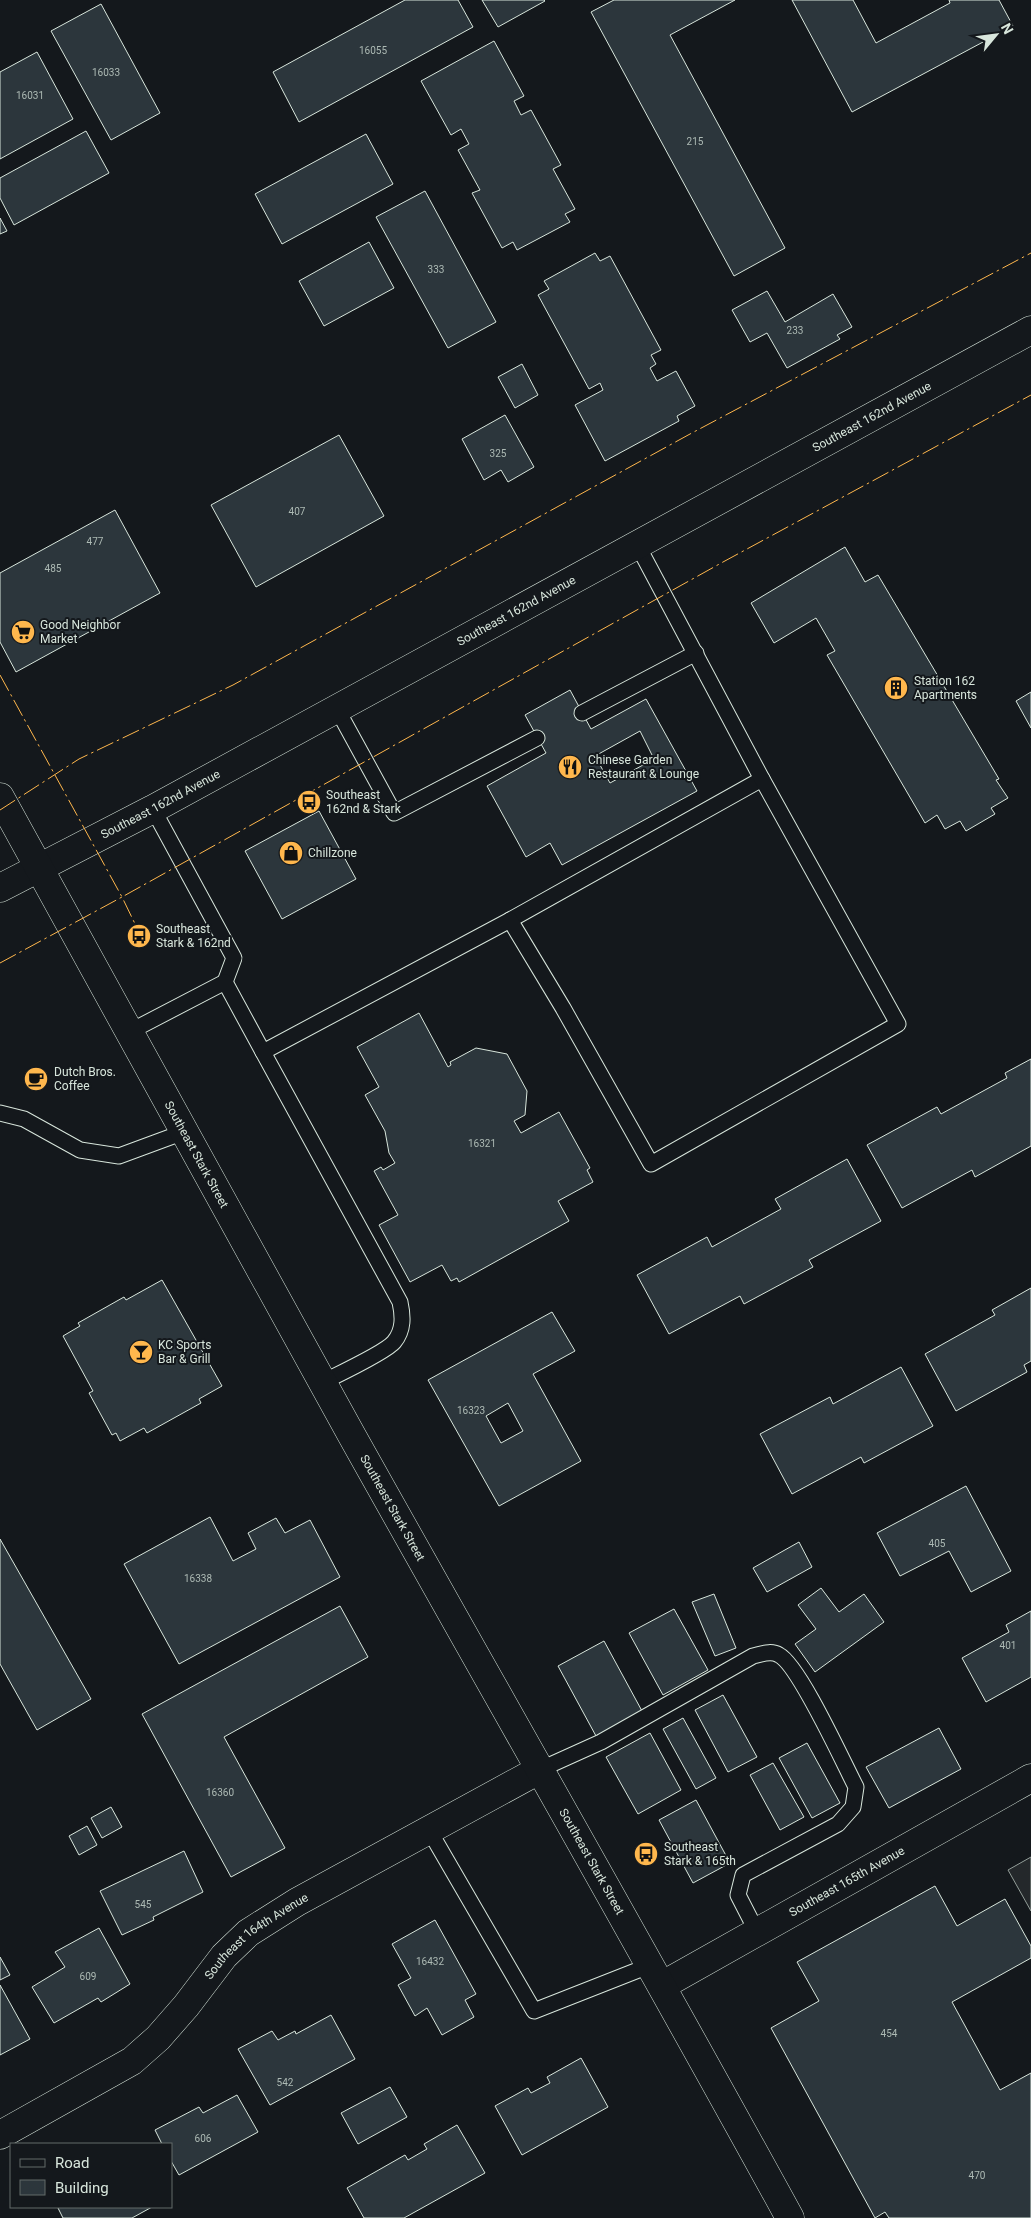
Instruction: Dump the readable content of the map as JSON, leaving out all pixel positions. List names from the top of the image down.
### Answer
{
  "streets": {
    "main road": [
      "Southeast 162nd Avenue",
      "Southeast Stark Street",
      "Southeast 165th Avenue",
      "Southeast 164th Avenue"
    ]
  },
  "crossings": [
    ["Southeast 162nd Avenue", "Southeast Stark Street"],
    ["Southeast Stark Street", "Southeast 165th Avenue"],
    ["Southeast Stark Street", "Southeast 164th Avenue"]
  ],
  "places": {
    "supermarket": ["Good Neighbor Market"],
    "building": ["Station 162 Apartments"],
    "restaurant": ["Chinese Garden Restaurant & Lounge"],
    "bus stop": ["Southeast 162nd & Stark", "Southeast Stark & 162nd", "Southeast Stark & 165th"],
    "shop": ["Chillzone"],
    "cafe": ["Dutch Bros. Coffee"],
    "bar": ["KC Sports Bar & Grill"]
  },
  "house_numbers": [
    "16055",
    "16033",
    "16031",
    "215",
    "333",
    "233",
    "325",
    "407",
    "477",
    "485",
    "16321",
    "16323",
    "405",
    "16338",
    "401",
    "16360",
    "545",
    "16432",
    "609",
    "454",
    "542",
    "606",
    "470"
  ],
  "legend": ["Road", "Building"],
  "north": "top right"
}
